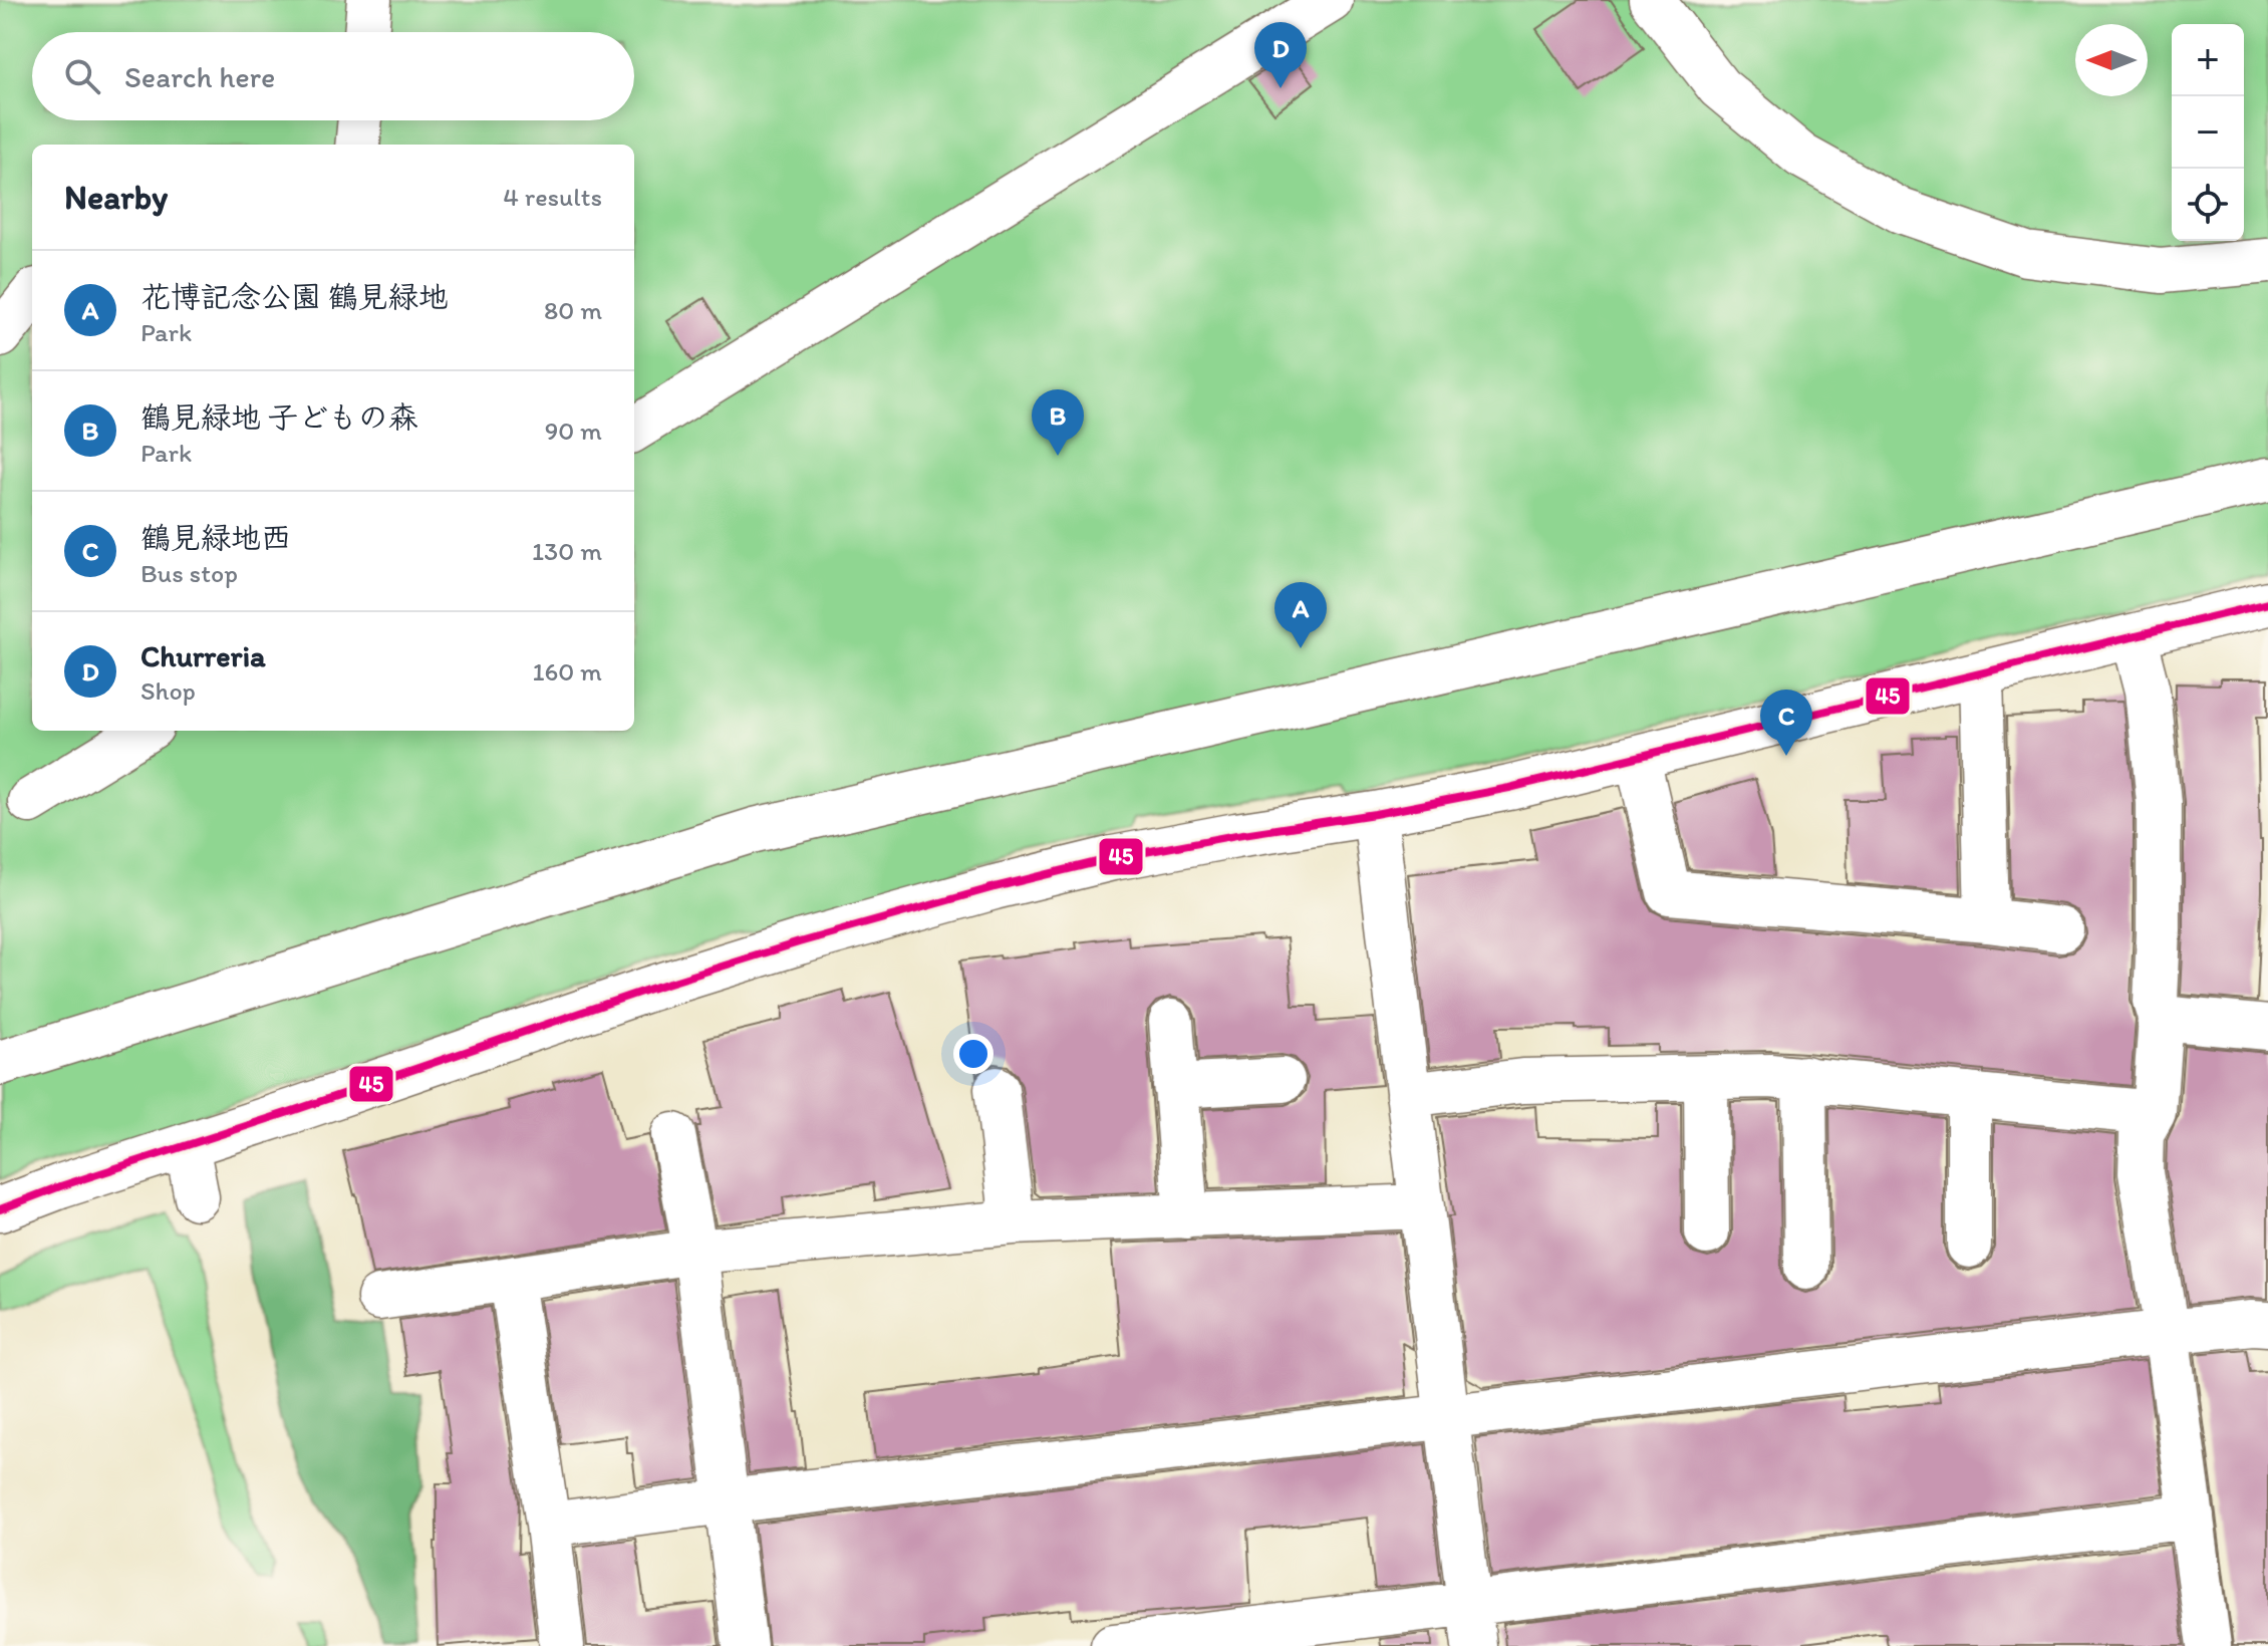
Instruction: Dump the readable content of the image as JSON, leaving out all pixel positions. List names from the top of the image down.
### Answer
{
  "lines": ["transit line 45"],
  "north": "left",
  "page": {
    "pins": [
      "D",
      "B",
      "A",
      "C"
    ],
    "map_buttons": ["+", "−"],
    "search": "Search here",
    "heading": ["Nearby", "4 results"],
    "list": [
      {
        "mark": "A",
        "name": "花博記念公園 鶴見緑地",
        "note": "Park",
        "value": "80 m"
      },
      {
        "mark": "B",
        "name": "鶴見緑地 子どもの森",
        "note": "Park",
        "value": "90 m"
      },
      {
        "mark": "C",
        "name": "鶴見緑地西",
        "note": "Bus stop",
        "value": "130 m"
      },
      {
        "mark": "D",
        "name": "Churreria",
        "note": "Shop",
        "value": "160 m"
      }
    ]
  }
}
